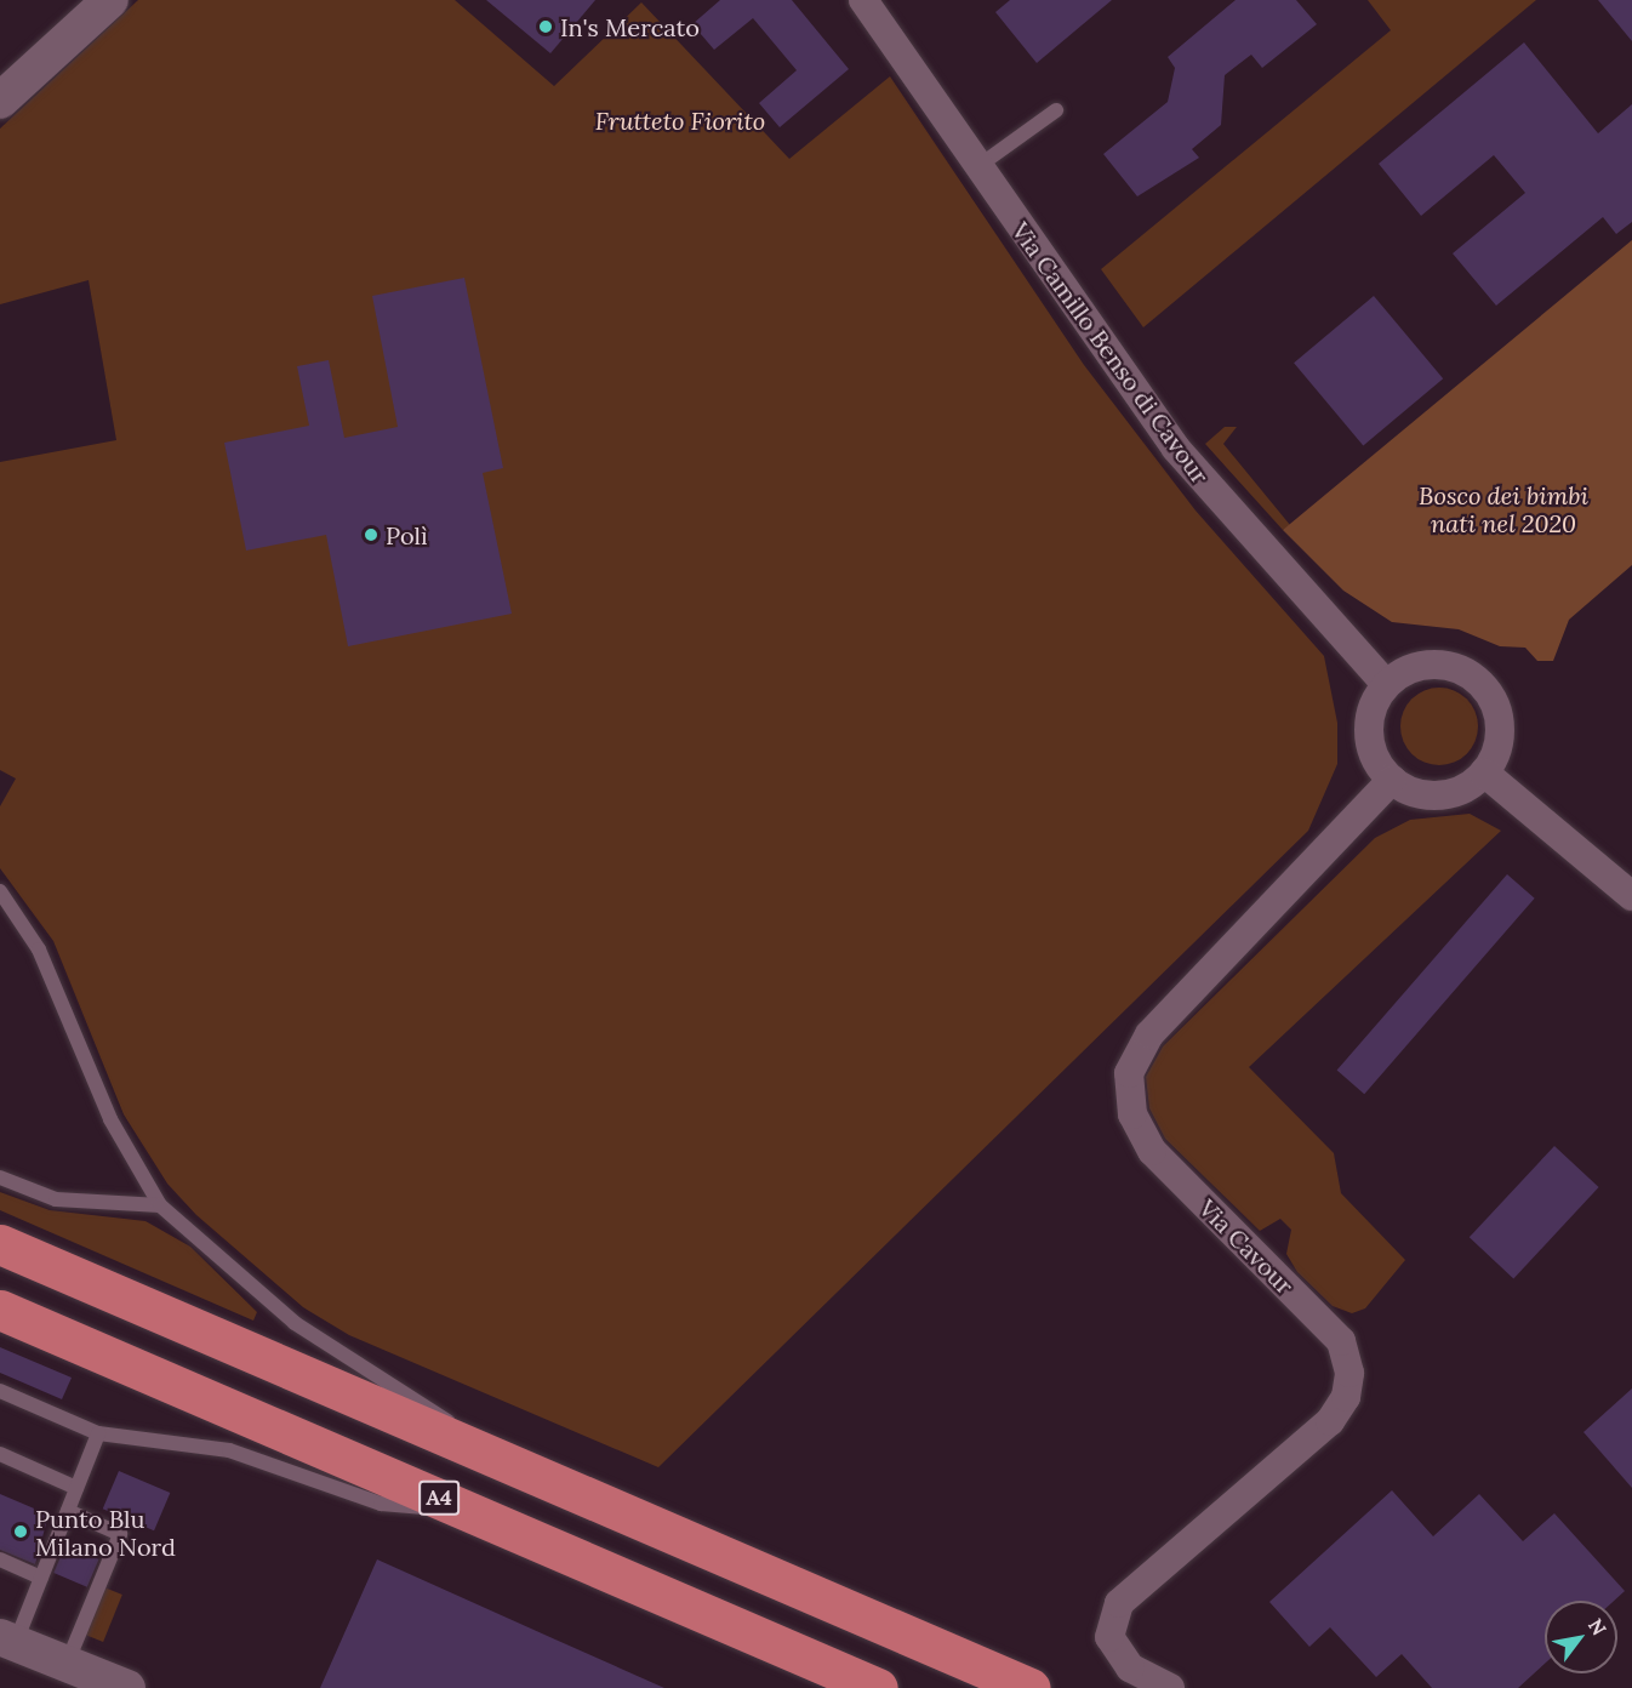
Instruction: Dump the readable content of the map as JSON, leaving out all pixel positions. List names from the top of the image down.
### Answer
{
  "streets": {
    "highway": ["A4"],
    "street": ["Via Camillo Benso di Cavour", "Via Cavour"]
  },
  "crossings": [
    ["Via Camillo Benso di Cavour", "Via Cavour"]
  ],
  "parks": ["Frutteto Fiorito", "Bosco dei bimbi nati nel 2020"],
  "places": ["In's Mercato", "Polì", "Punto Blu Milano Nord"],
  "north": "top right"
}
